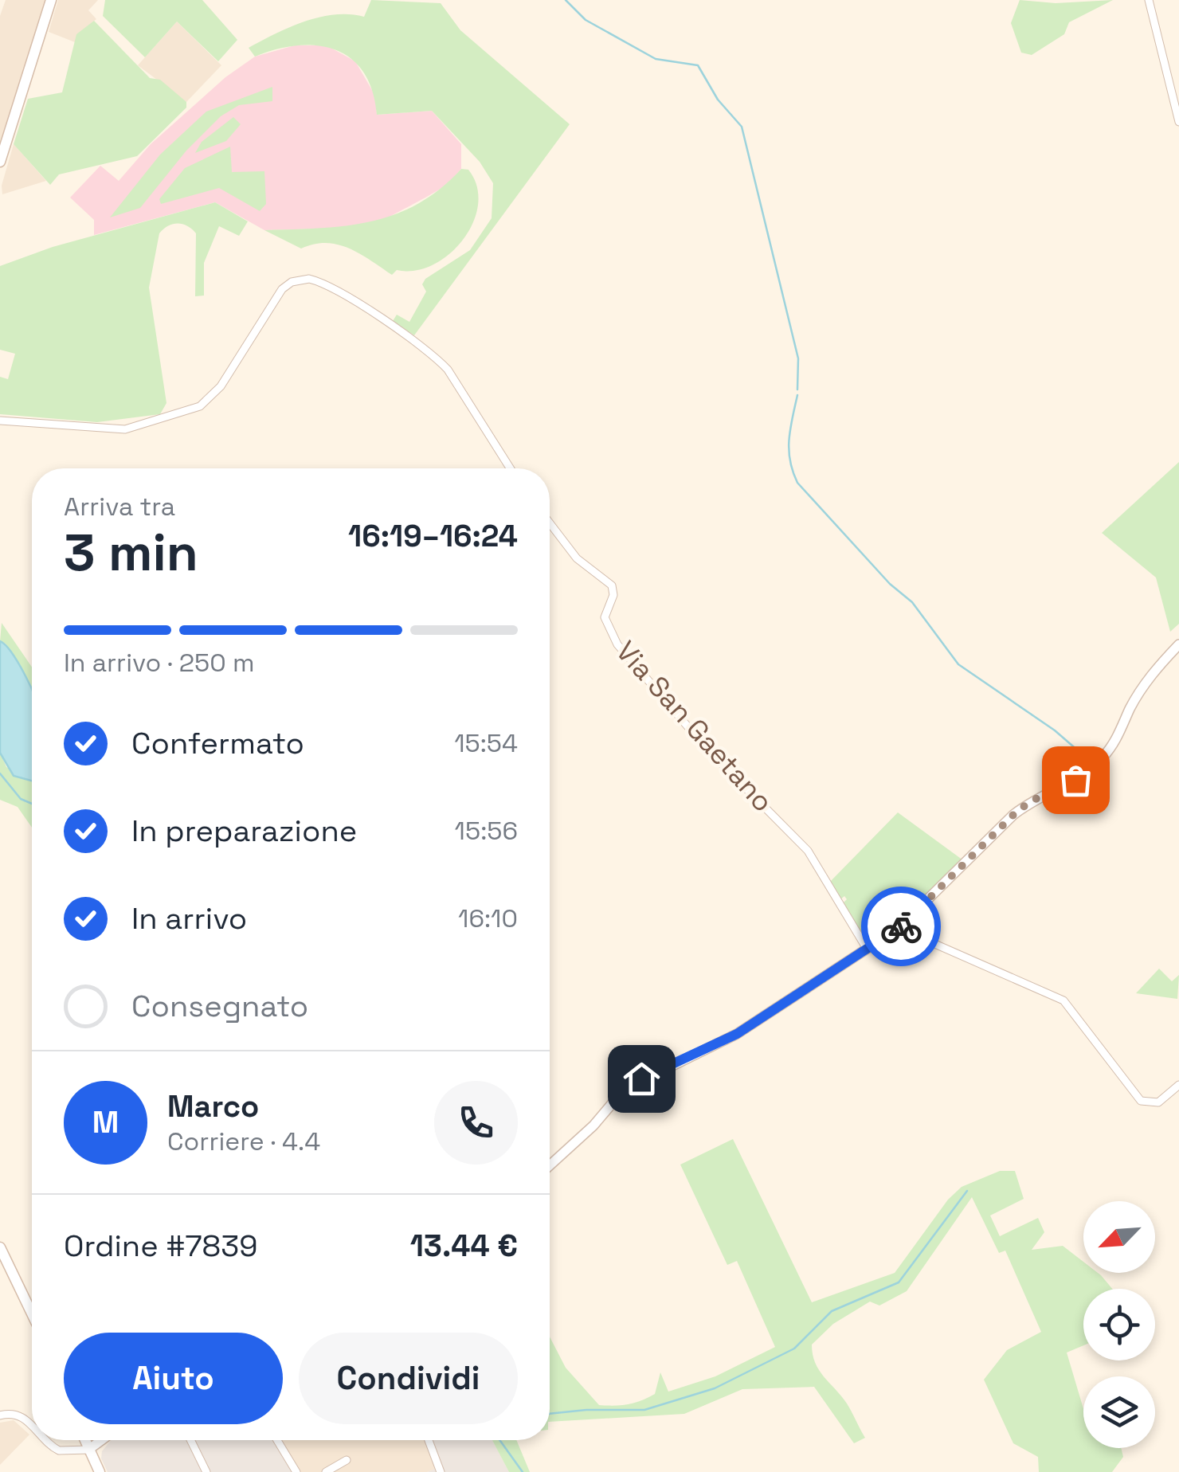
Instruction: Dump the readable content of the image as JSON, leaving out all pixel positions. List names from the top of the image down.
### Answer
{
  "streets": {
    "street": ["Via San Gaetano"]
  },
  "north": "bottom left",
  "page": {
    "heading": ["3 min", "Arriva tra", "16:19–16:24"],
    "panel": [
      "Marco",
      "Corriere · 4.4",
      "Ordine #7839",
      "13.44 €"
    ],
    "bar": "In arrivo · 250 m",
    "list": [
      ["Confermato", "15:54"],
      ["In preparazione", "15:56"],
      ["In arrivo", "16:10"],
      "Consegnato"
    ],
    "round": "M",
    "buttons": ["Aiuto", "Condividi"]
  }
}
